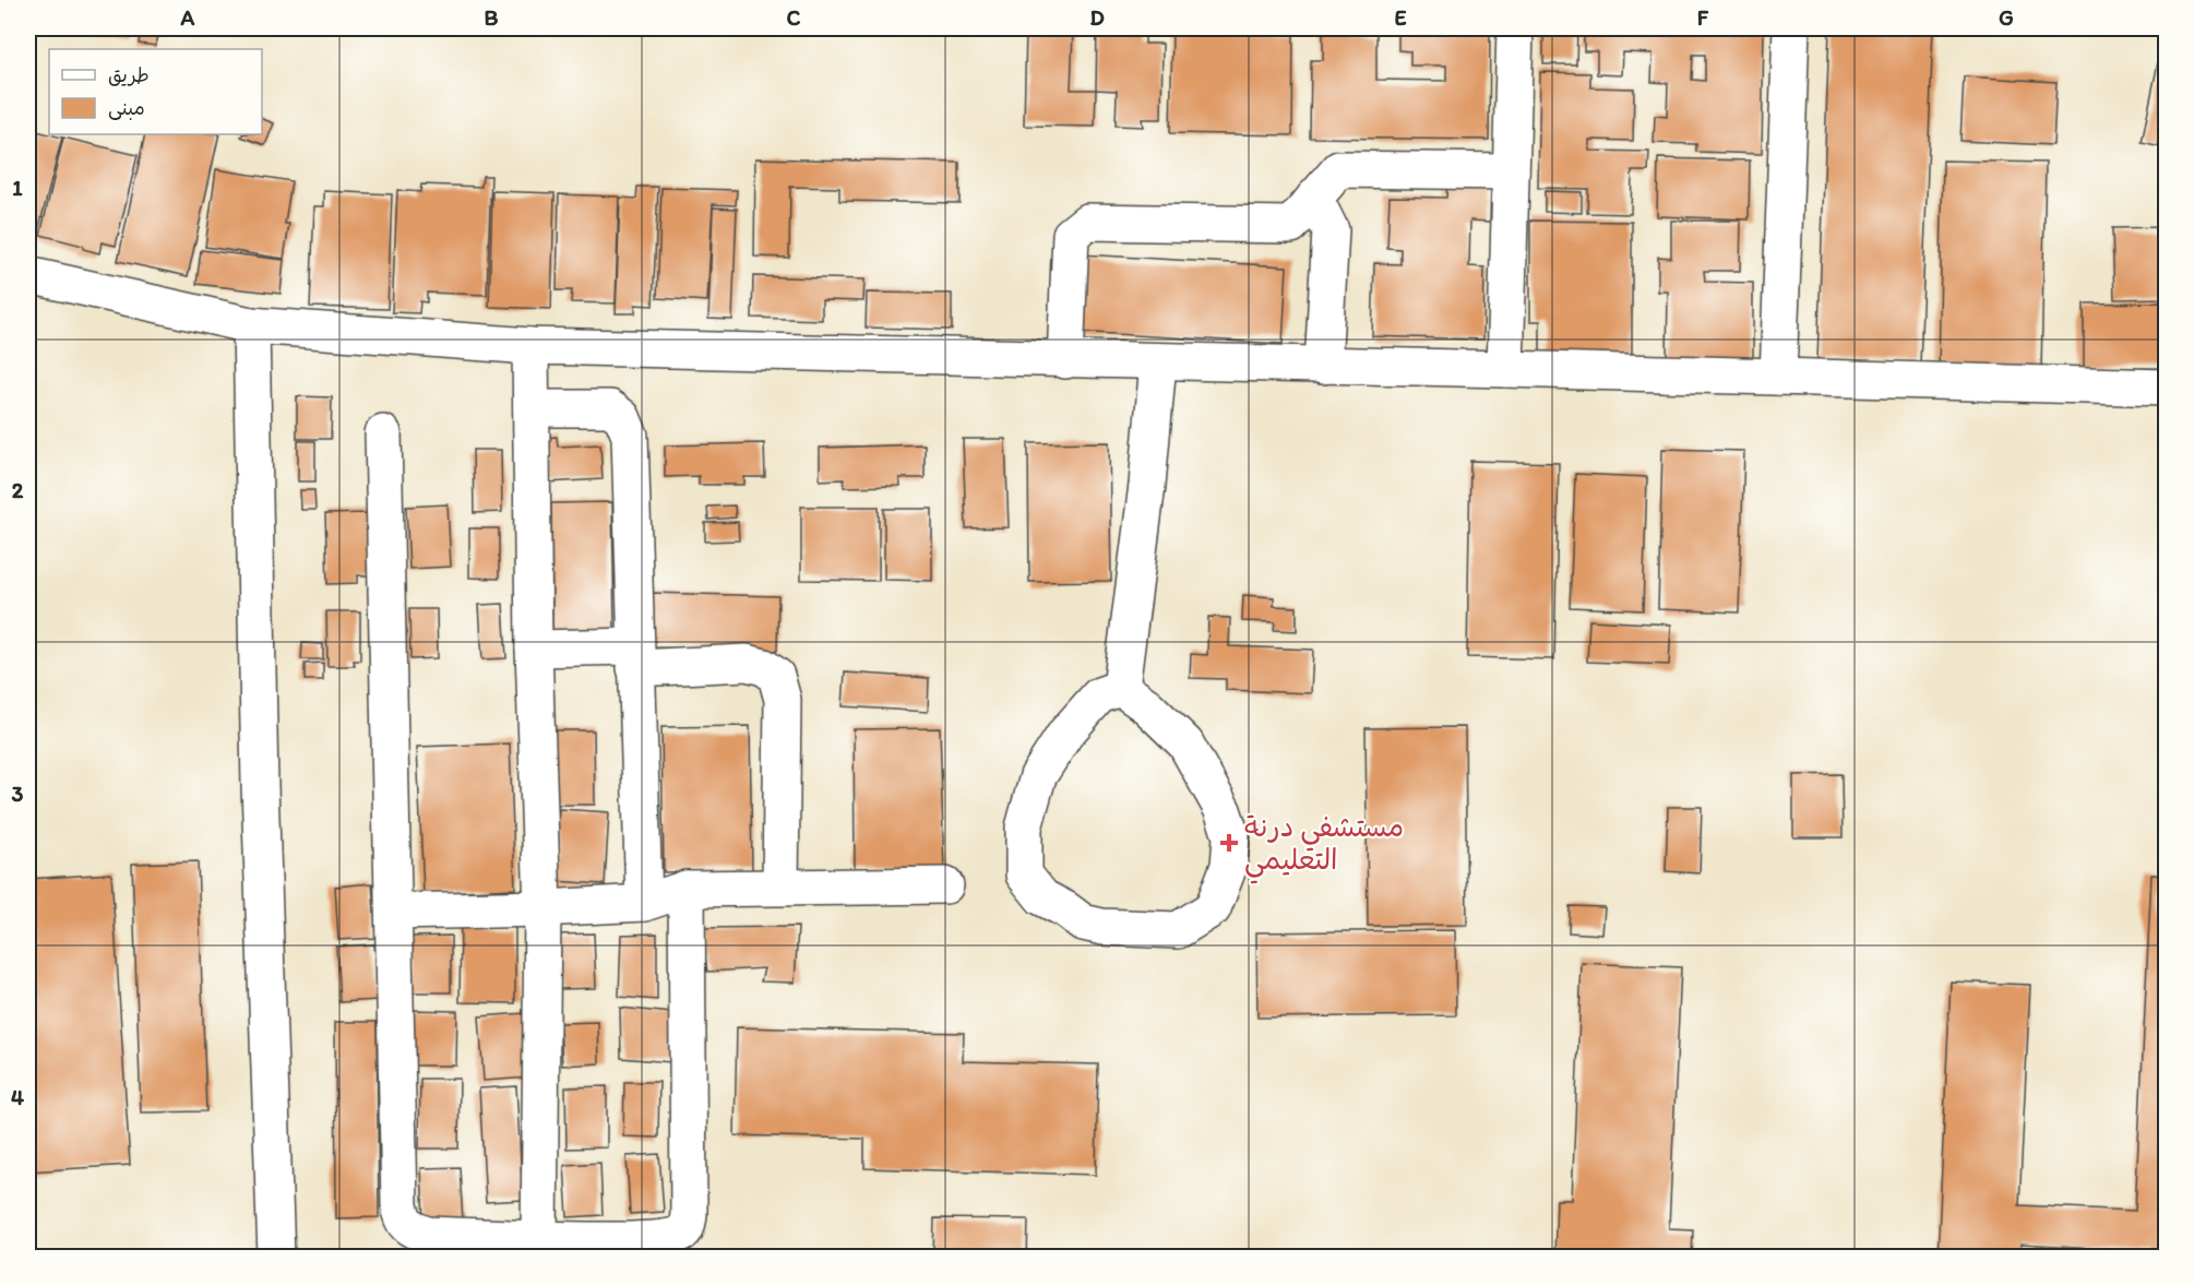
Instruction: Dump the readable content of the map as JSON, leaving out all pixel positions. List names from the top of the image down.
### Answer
{
  "places": {
    "health": ["مستشفي درنة التعليمي"]
  },
  "legend": ["طريق", "مبنى"],
  "grid": {
    "columns": [
      "A",
      "B",
      "C",
      "D",
      "E",
      "F",
      "G"
    ],
    "rows": [
      "1",
      "2",
      "3",
      "4"
    ]
  }
}
